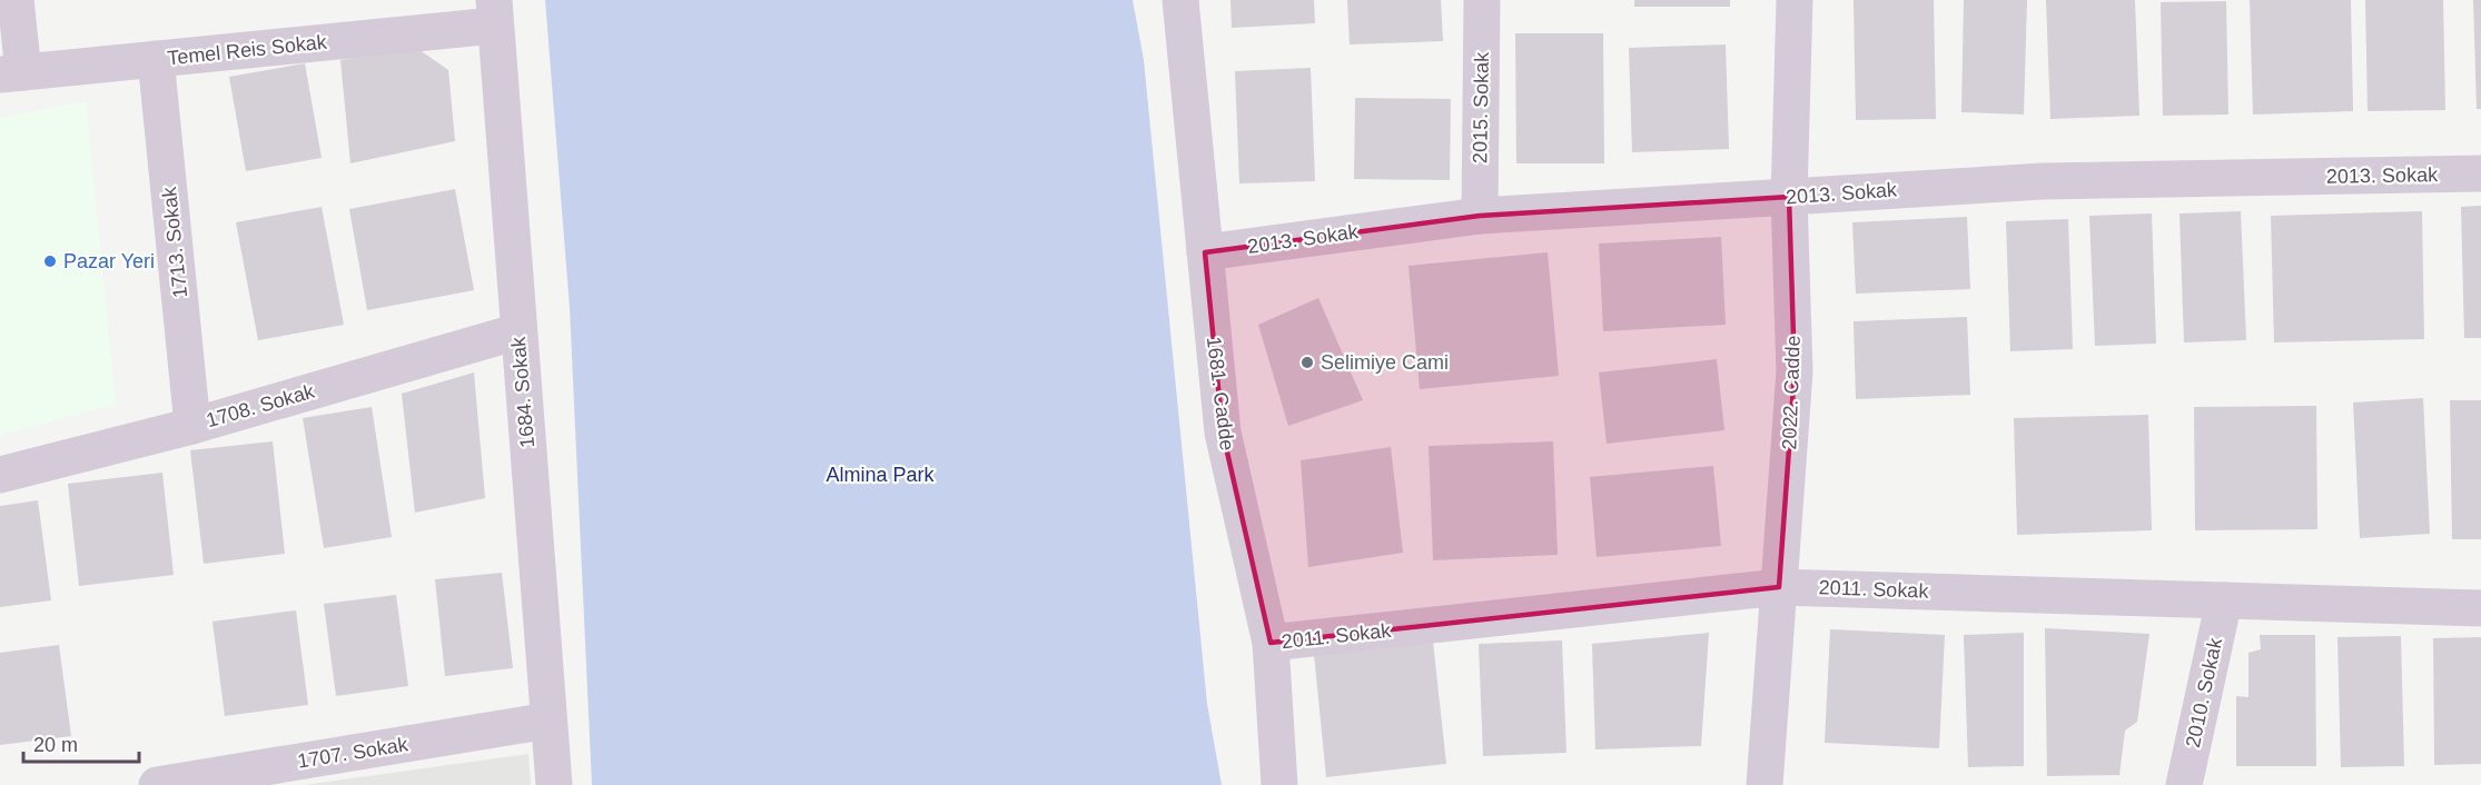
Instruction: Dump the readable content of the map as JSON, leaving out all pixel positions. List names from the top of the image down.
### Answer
{
  "streets": {
    "street": [
      "Temel Reis Sokak",
      "2015. Sokak",
      "2013. Sokak",
      "1713. Sokak",
      "1684. Sokak",
      "2022. Cadde",
      "1681. Cadde",
      "1708. Sokak",
      "2011. Sokak",
      "2010. Sokak",
      "1707. Sokak"
    ]
  },
  "crossings": [
    ["Temel Reis Sokak", "1713. Sokak"],
    ["Temel Reis Sokak", "1684. Sokak"],
    ["2015. Sokak", "2013. Sokak"],
    ["2013. Sokak", "2022. Cadde"],
    ["2013. Sokak", "1681. Cadde"],
    ["1713. Sokak", "1708. Sokak"],
    ["1684. Sokak", "1708. Sokak"],
    ["1684. Sokak", "1707. Sokak"],
    ["2022. Cadde", "2011. Sokak"],
    ["1681. Cadde", "2011. Sokak"],
    ["2011. Sokak", "2010. Sokak"]
  ],
  "parks": ["Almina Park"],
  "places": ["Pazar Yeri", "Selimiye Cami"],
  "scale_bar": "20 m"
}
